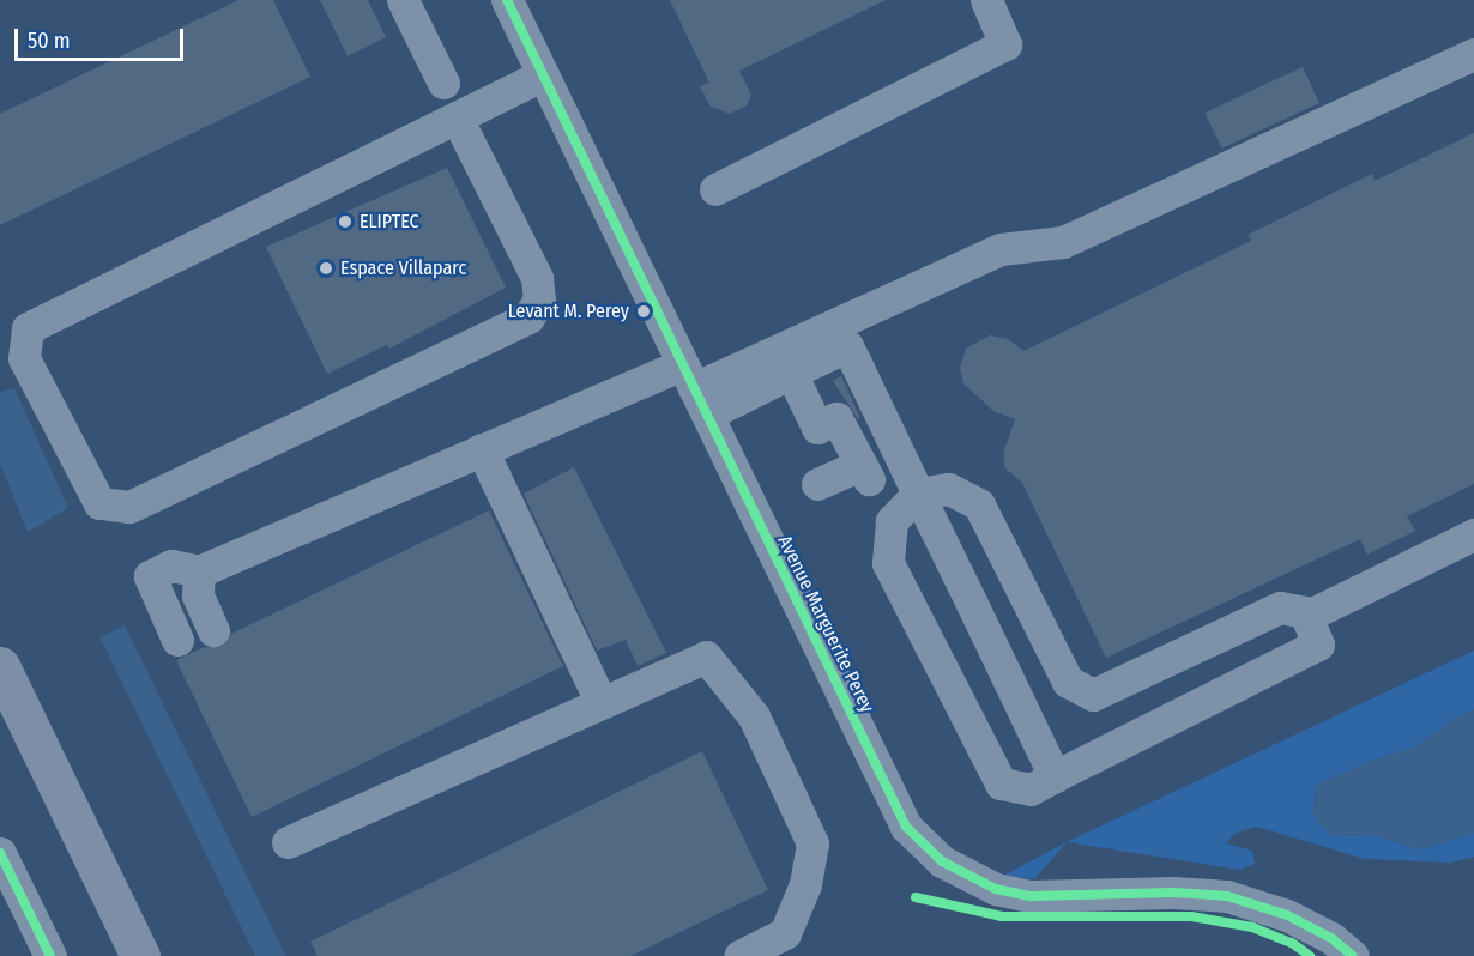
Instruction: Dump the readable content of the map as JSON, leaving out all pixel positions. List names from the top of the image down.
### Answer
{
  "streets": {
    "street": ["Avenue Marguerite Perey"]
  },
  "places": ["ELIPTEC", "Espace Villaparc", "Levant M. Perey"],
  "scale_bar": "50 m"
}
